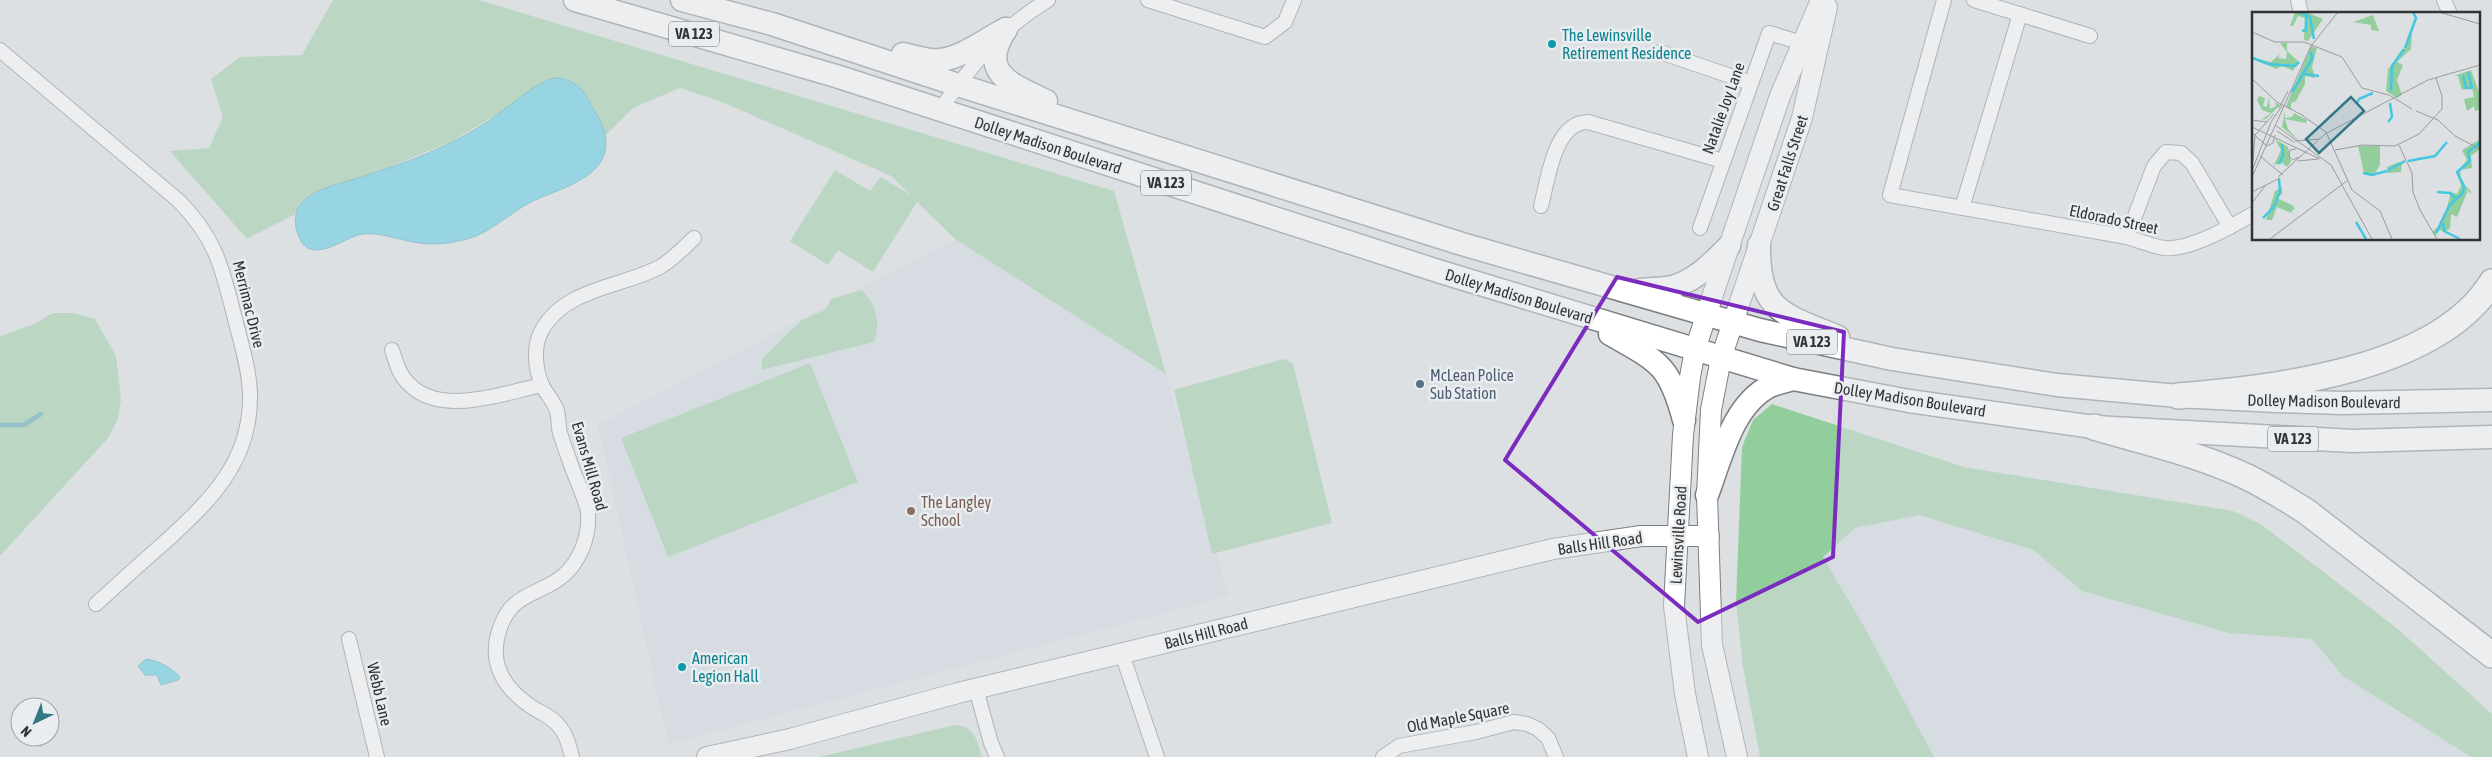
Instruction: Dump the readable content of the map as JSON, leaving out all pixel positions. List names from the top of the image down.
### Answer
{
  "streets": {
    "main road": [
      "VA 123",
      "Dolley Madison Boulevard",
      "Great Falls Street",
      "Lewinsville Road",
      "Balls Hill Road"
    ],
    "street": [
      "Natalie Joy Lane",
      "Eldorado Street",
      "Merrimac Drive",
      "Evans Mill Road",
      "Webb Lane",
      "Old Maple Square"
    ]
  },
  "crossings": [
    ["Natalie Joy Lane", "Great Falls Street"],
    ["Dolley Madison Boulevard", "Great Falls Street"],
    ["Dolley Madison Boulevard", "Lewinsville Road"],
    ["Great Falls Street", "Lewinsville Road"],
    ["Lewinsville Road", "Balls Hill Road"]
  ],
  "places": [
    "The Lewinsville Retirement Residence",
    "McLean Police Sub Station",
    "The Langley School",
    "American Legion Hall"
  ],
  "north": "bottom left"
}
